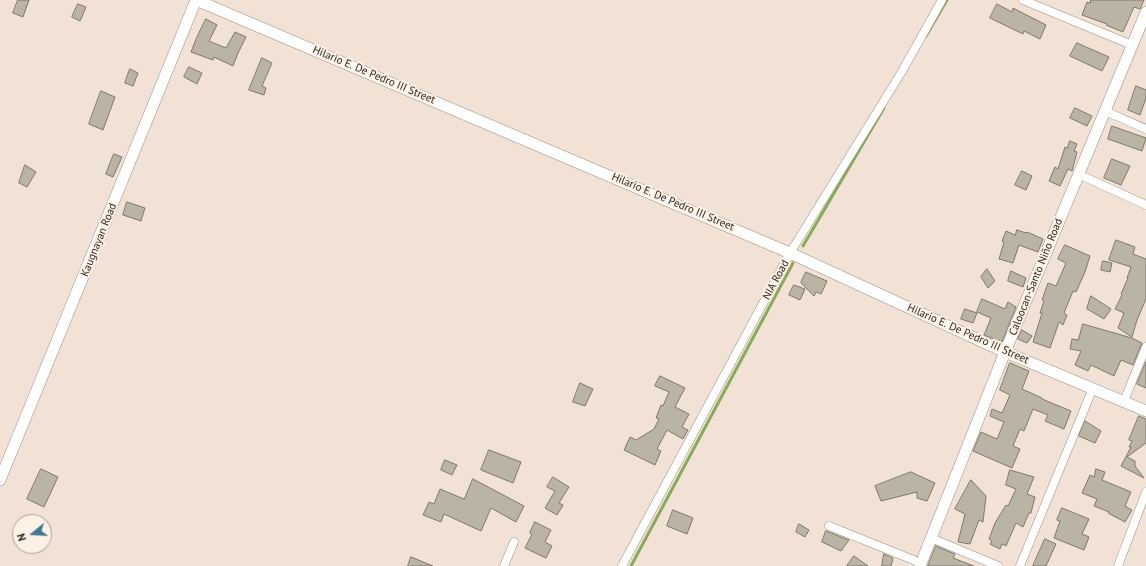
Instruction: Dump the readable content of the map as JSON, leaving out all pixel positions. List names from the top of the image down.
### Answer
{
  "streets": {
    "street": [
      "Hilario E. De Pedro III Street",
      "Kaugnayan Road",
      "Caloocan-Santo Niño Road",
      "NIA Road"
    ]
  },
  "crossings": [
    ["Hilario E. De Pedro III Street", "Kaugnayan Road"],
    ["Hilario E. De Pedro III Street", "Caloocan-Santo Niño Road"],
    ["Hilario E. De Pedro III Street", "NIA Road"]
  ],
  "north": "left"
}
